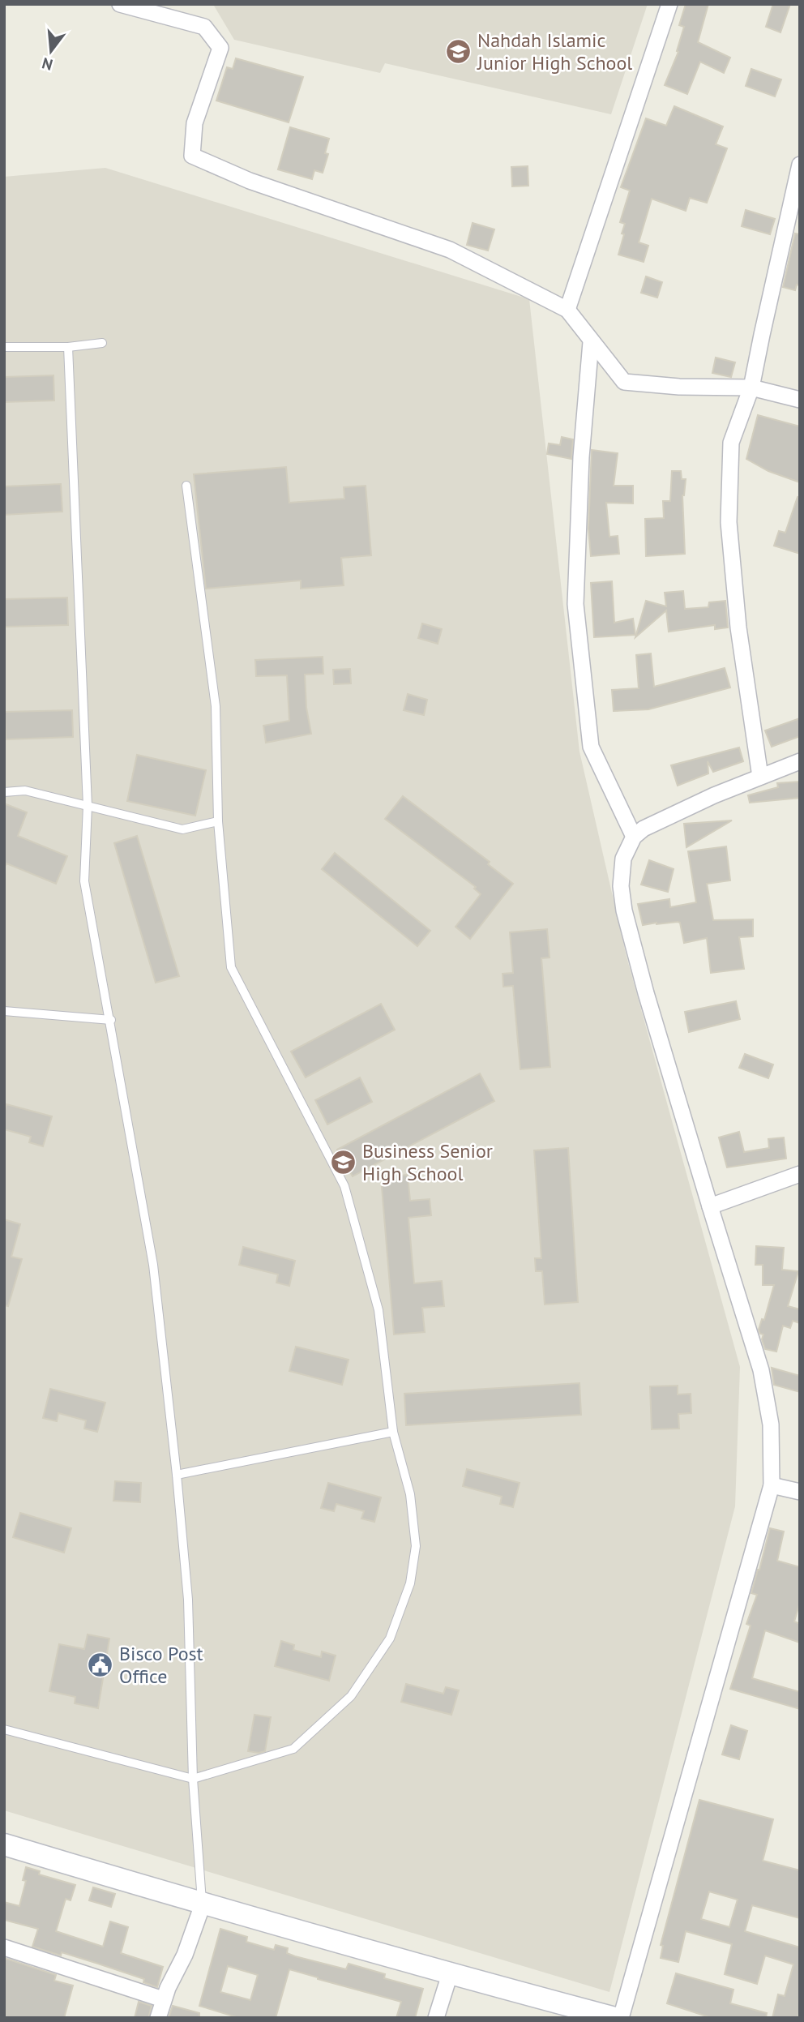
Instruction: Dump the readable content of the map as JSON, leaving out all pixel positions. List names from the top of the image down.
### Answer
{
  "places": {
    "school or university": ["Nahdah Islamic Junior High School", "Business Senior High School"],
    "public building": ["Bisco Post Office"]
  },
  "north": "bottom"
}
